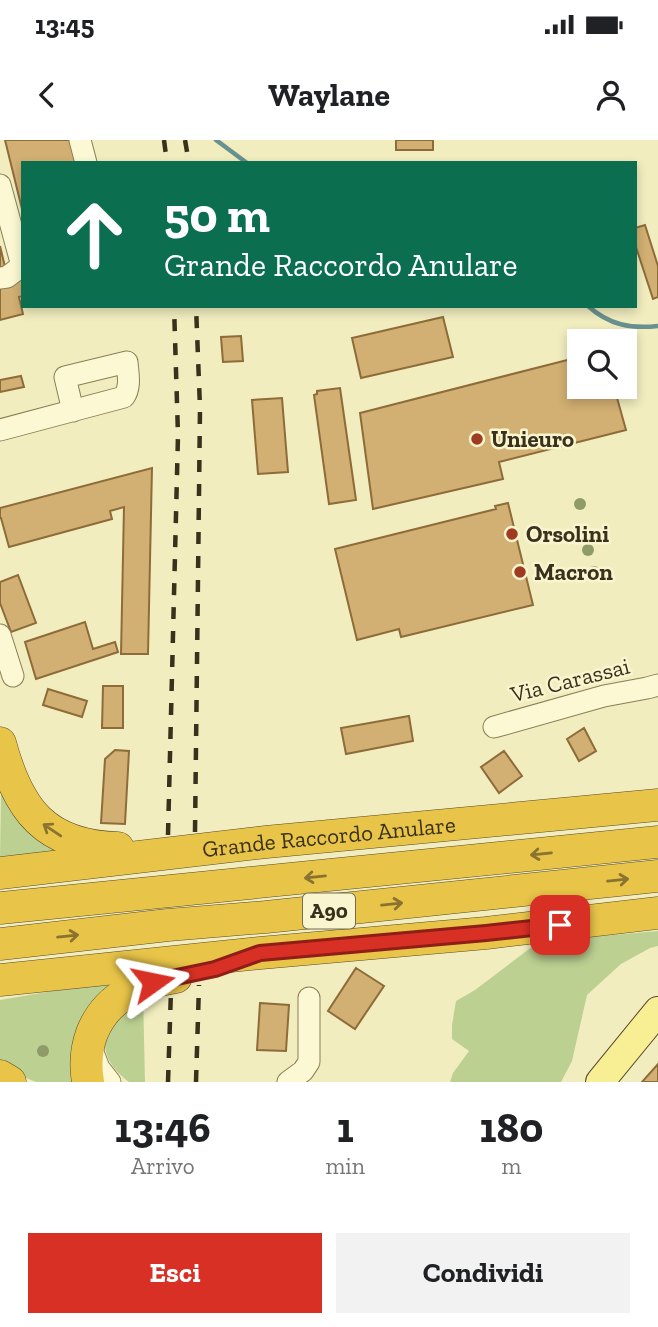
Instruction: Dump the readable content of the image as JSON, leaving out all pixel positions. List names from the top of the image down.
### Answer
{
  "streets": {
    "highway": ["Grande Raccordo Anulare", "A90"],
    "street": ["Via Carassai"]
  },
  "places": ["Unieuro", "Orsolini", "Macron"],
  "page": {
    "status": "13:45",
    "header": "Waylane",
    "turn": ["50 m", "Grande Raccordo Anulare"],
    "eta": [
      "13:46",
      "Arrivo",
      "1",
      "min",
      "180",
      "m"
    ],
    "buttons": ["Esci", "Condividi"]
  }
}
